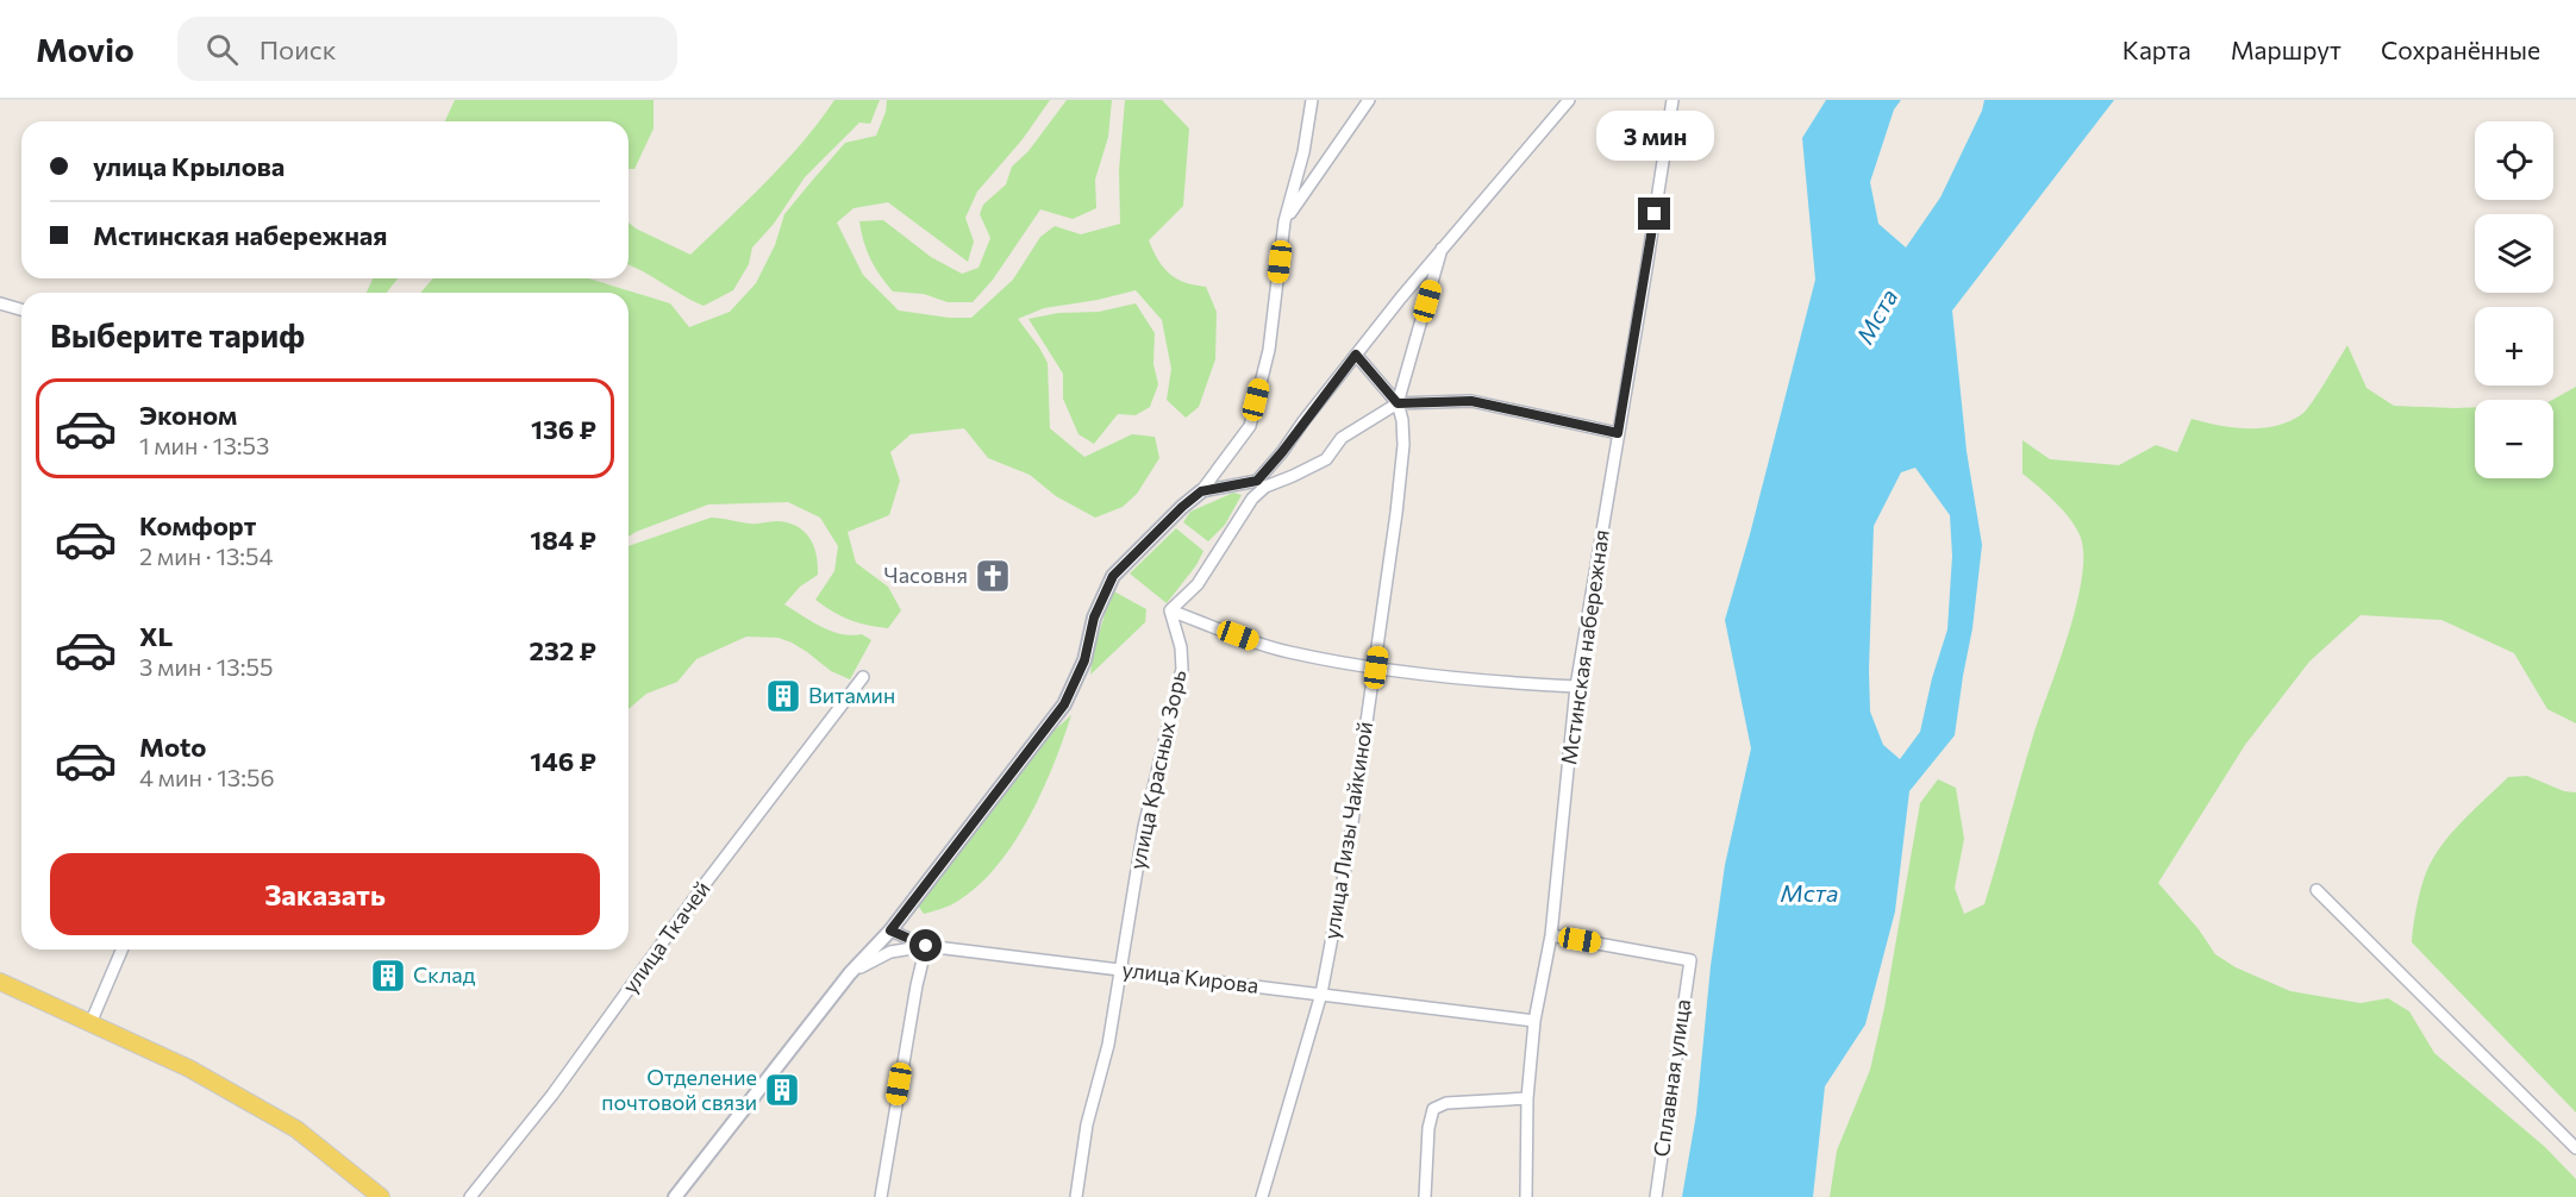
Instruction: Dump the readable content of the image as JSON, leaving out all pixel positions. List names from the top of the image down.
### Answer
{
  "streets": {
    "street": [
      "Мстинская набережная",
      "улица Красных Зорь",
      "улица Лизы Чайкиной",
      "улица Ткачей",
      "улица Кирова",
      "Сплавная улица"
    ]
  },
  "crossings": [
    ["Мстинская набережная", "улица Кирова"],
    ["Мстинская набережная", "Сплавная улица"],
    ["улица Красных Зорь", "улица Кирова"],
    ["улица Лизы Чайкиной", "улица Кирова"]
  ],
  "water": ["Мста"],
  "places": {
    "church": ["Часовня"],
    "building": ["Витамин", "Склад", "Отделение почтовой связи"]
  },
  "page": {
    "header": "Movio",
    "search": "Поиск",
    "nav": ["Карта", "Маршрут", "Сохранённые"],
    "bubble": "3 мин",
    "map_buttons": ["+", "−"],
    "banner": ["улица Крылова", "Мстинская набережная"],
    "heading": "Выберите тариф",
    "list": [
      {
        "name": "Эконом",
        "note": "1 мин · 13:53",
        "value": "136 ₽"
      },
      {
        "name": "Комфорт",
        "note": "2 мин · 13:54",
        "value": "184 ₽"
      },
      {
        "name": "XL",
        "note": "3 мин · 13:55",
        "value": "232 ₽"
      },
      {
        "name": "Moto",
        "note": "4 мин · 13:56",
        "value": "146 ₽"
      }
    ],
    "buttons": "Заказать"
  }
}
